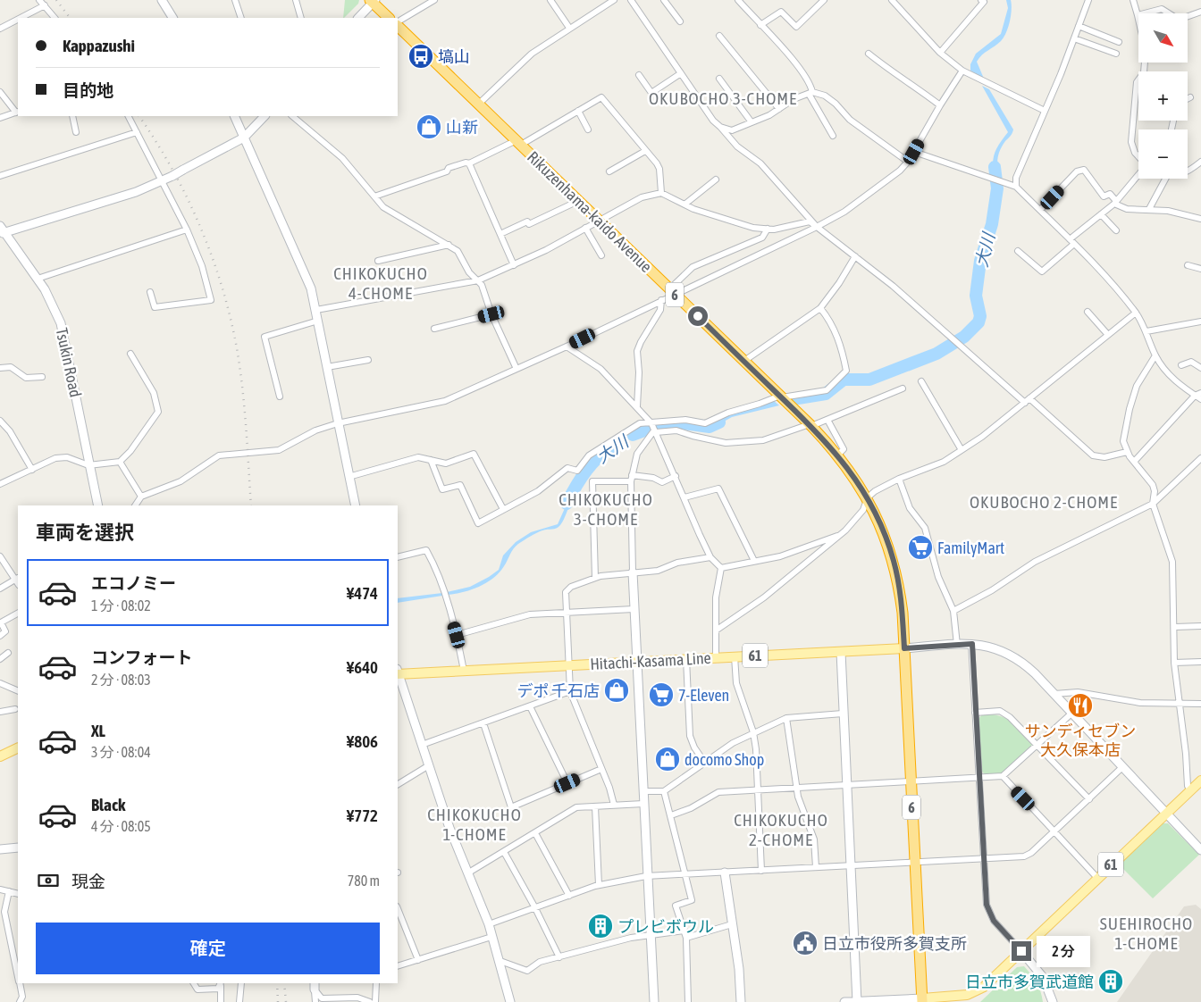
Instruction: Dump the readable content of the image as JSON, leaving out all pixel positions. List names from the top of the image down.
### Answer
{
  "streets": {
    "highway": ["Rikuzenhama-kaido Avenue", "6"],
    "main road": ["61", "Hitachi-Kasama Line"],
    "street": ["Tsukin Road"]
  },
  "crossings": [
    ["Rikuzenhama-kaido Avenue", "61"],
    ["Rikuzenhama-kaido Avenue", "Hitachi-Kasama Line"]
  ],
  "districts": [
    "OKUBOCHO 3-CHOME",
    "CHIKOKUCHO 4-CHOME",
    "CHIKOKUCHO 3-CHOME",
    "OKUBOCHO 2-CHOME",
    "CHIKOKUCHO 1-CHOME",
    "CHIKOKUCHO 2-CHOME",
    "SUEHIROCHO 1-CHOME"
  ],
  "water": ["大川"],
  "places": {
    "bus stop": ["塙山"],
    "shop": ["山新", "デポ 千石店", "docomo Shop"],
    "supermarket": ["FamilyMart", "7-Eleven"],
    "restaurant": ["サンディセブン 大久保本店"],
    "building": ["プレビボウル", "日立市多賀武道館"],
    "public building": ["日立市役所多賀支所"]
  },
  "north": "bottom right",
  "page": {
    "map_buttons": ["+", "−"],
    "banner": ["Kappazushi", "目的地"],
    "heading": "車両を選択",
    "list": [
      {
        "name": "エコノミー",
        "note": "1 分 · 08:02",
        "value": "¥474"
      },
      {
        "name": "コンフォート",
        "note": "2 分 · 08:03",
        "value": "¥640"
      },
      {
        "name": "XL",
        "note": "3 分 · 08:04",
        "value": "¥806"
      },
      {
        "name": "Black",
        "note": "4 分 · 08:05",
        "value": "¥772"
      }
    ],
    "pay": ["現金", "780 m"],
    "buttons": "確定",
    "bubble": "2 分"
  }
}
